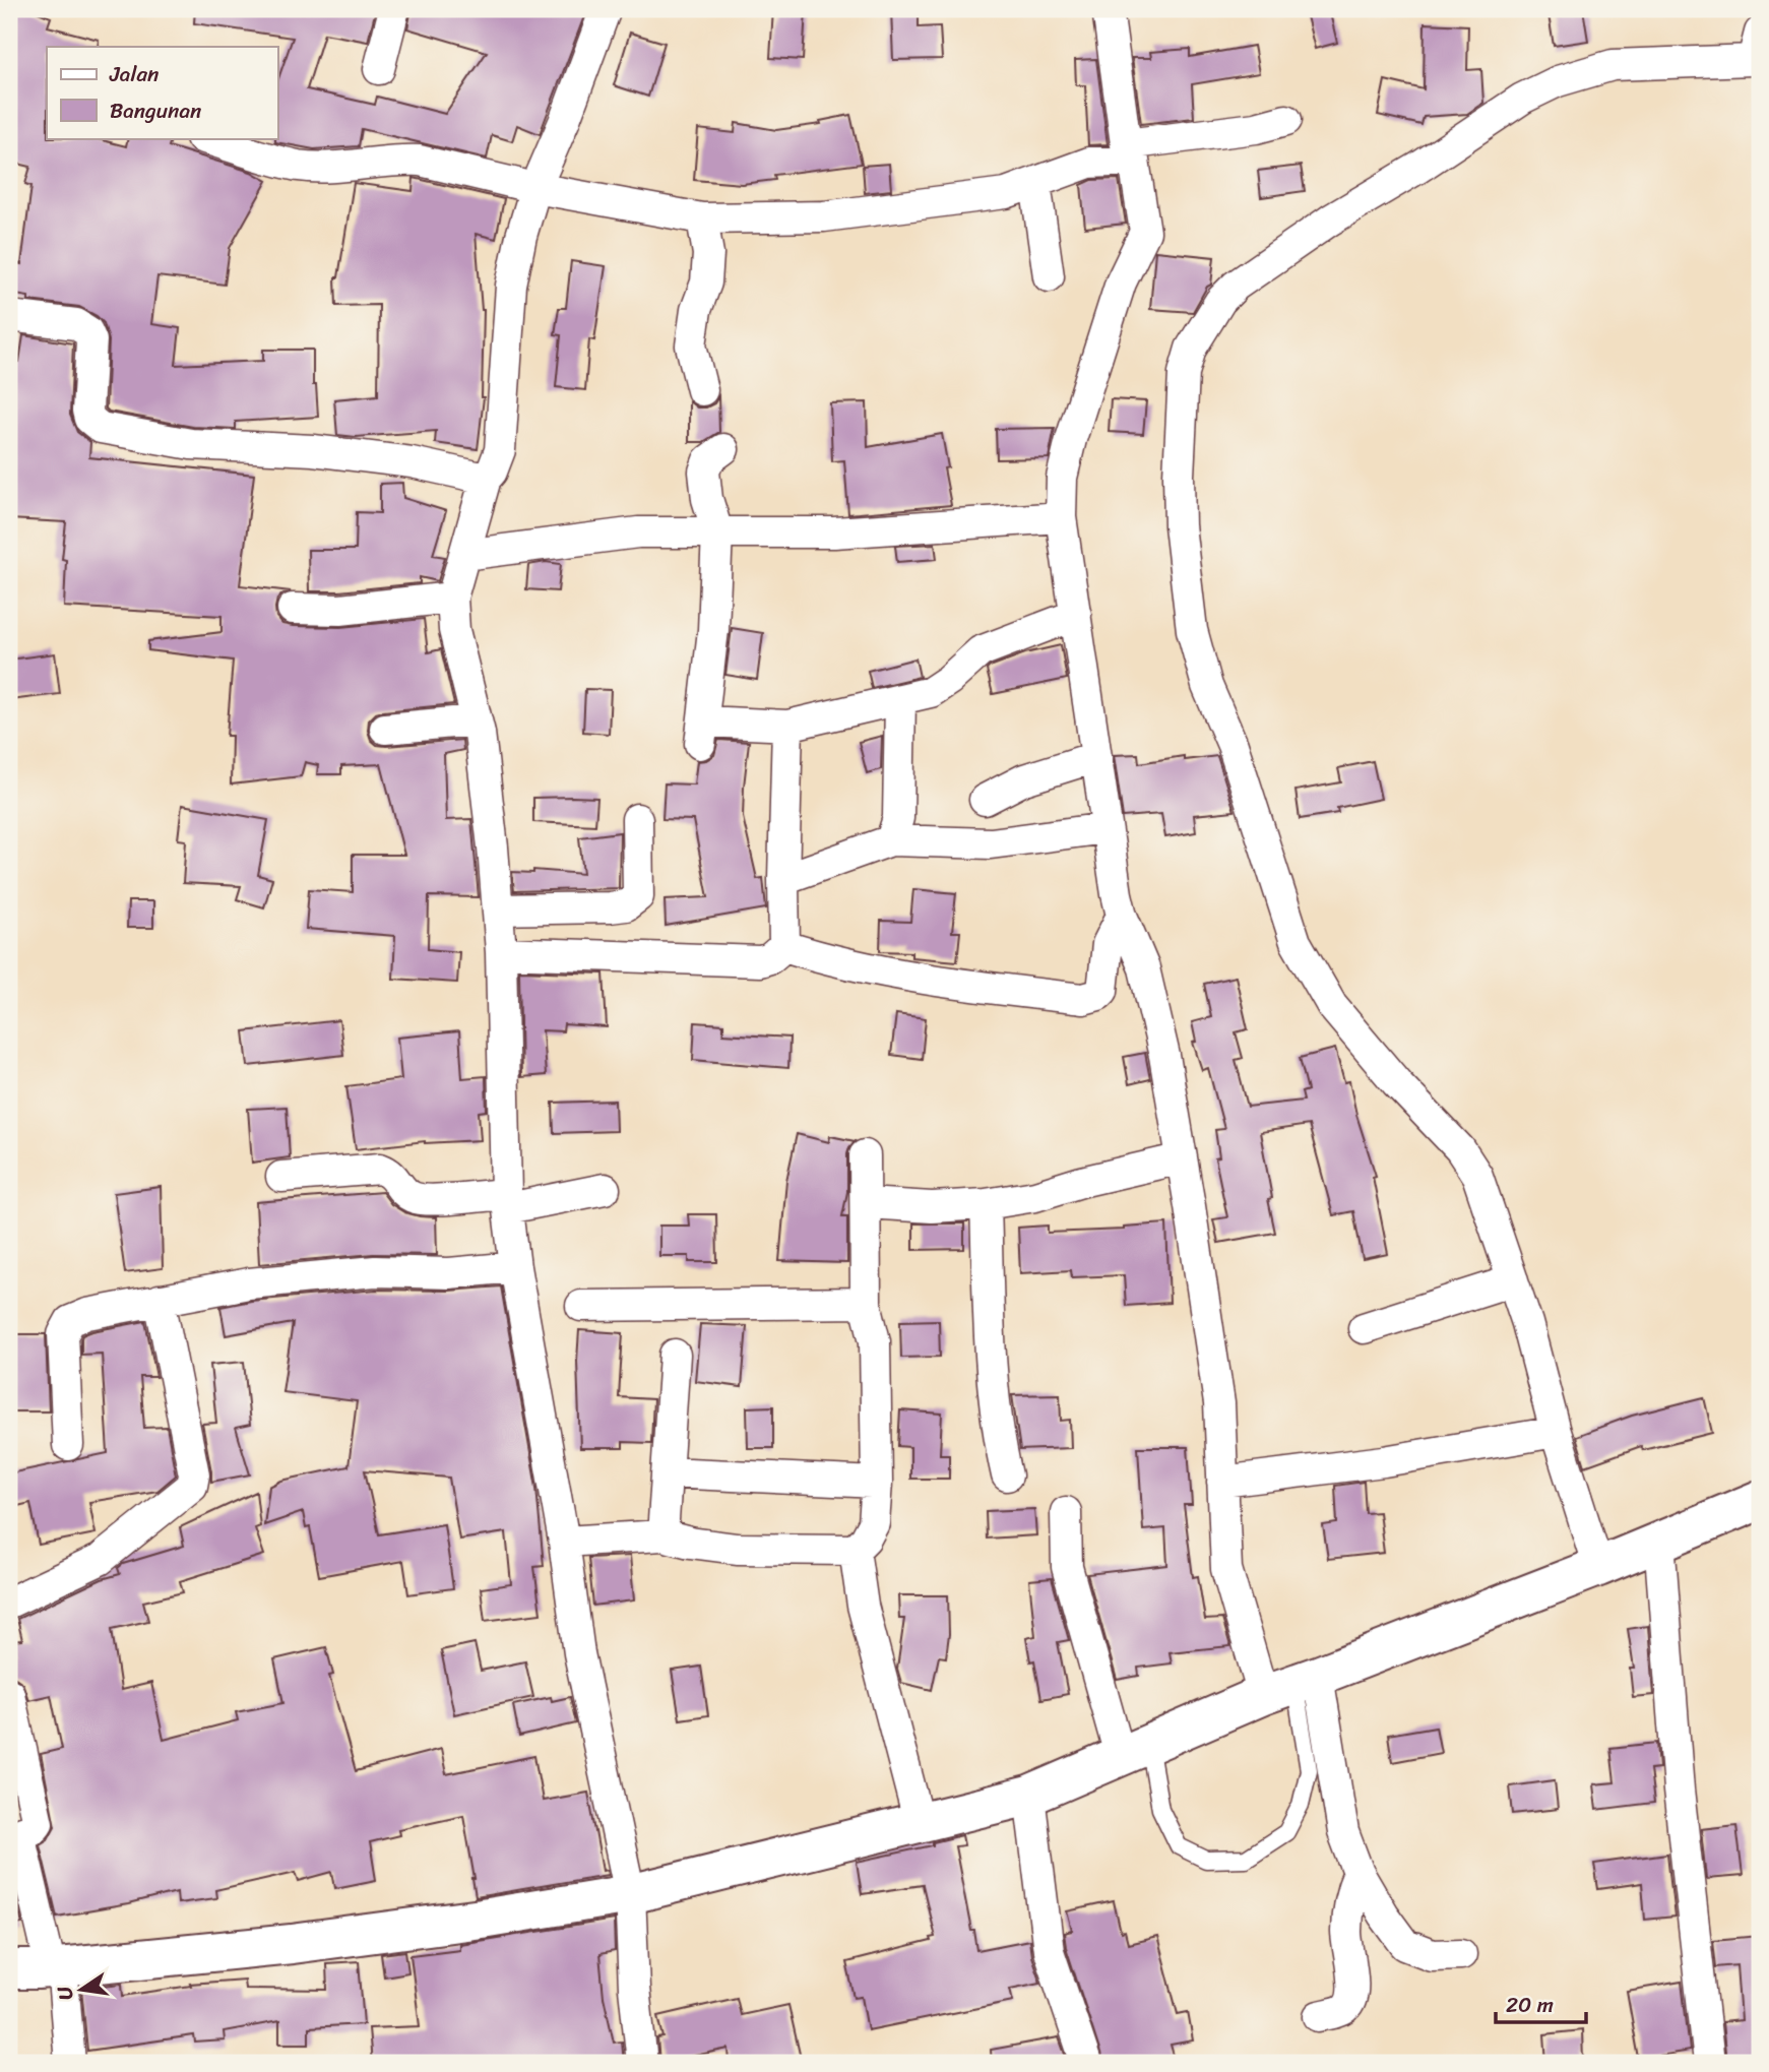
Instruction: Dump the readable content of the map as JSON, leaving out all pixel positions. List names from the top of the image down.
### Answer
{
  "legend": ["Jalan", "Bangunan"],
  "scale_bar": "20 m",
  "north": "left"
}
